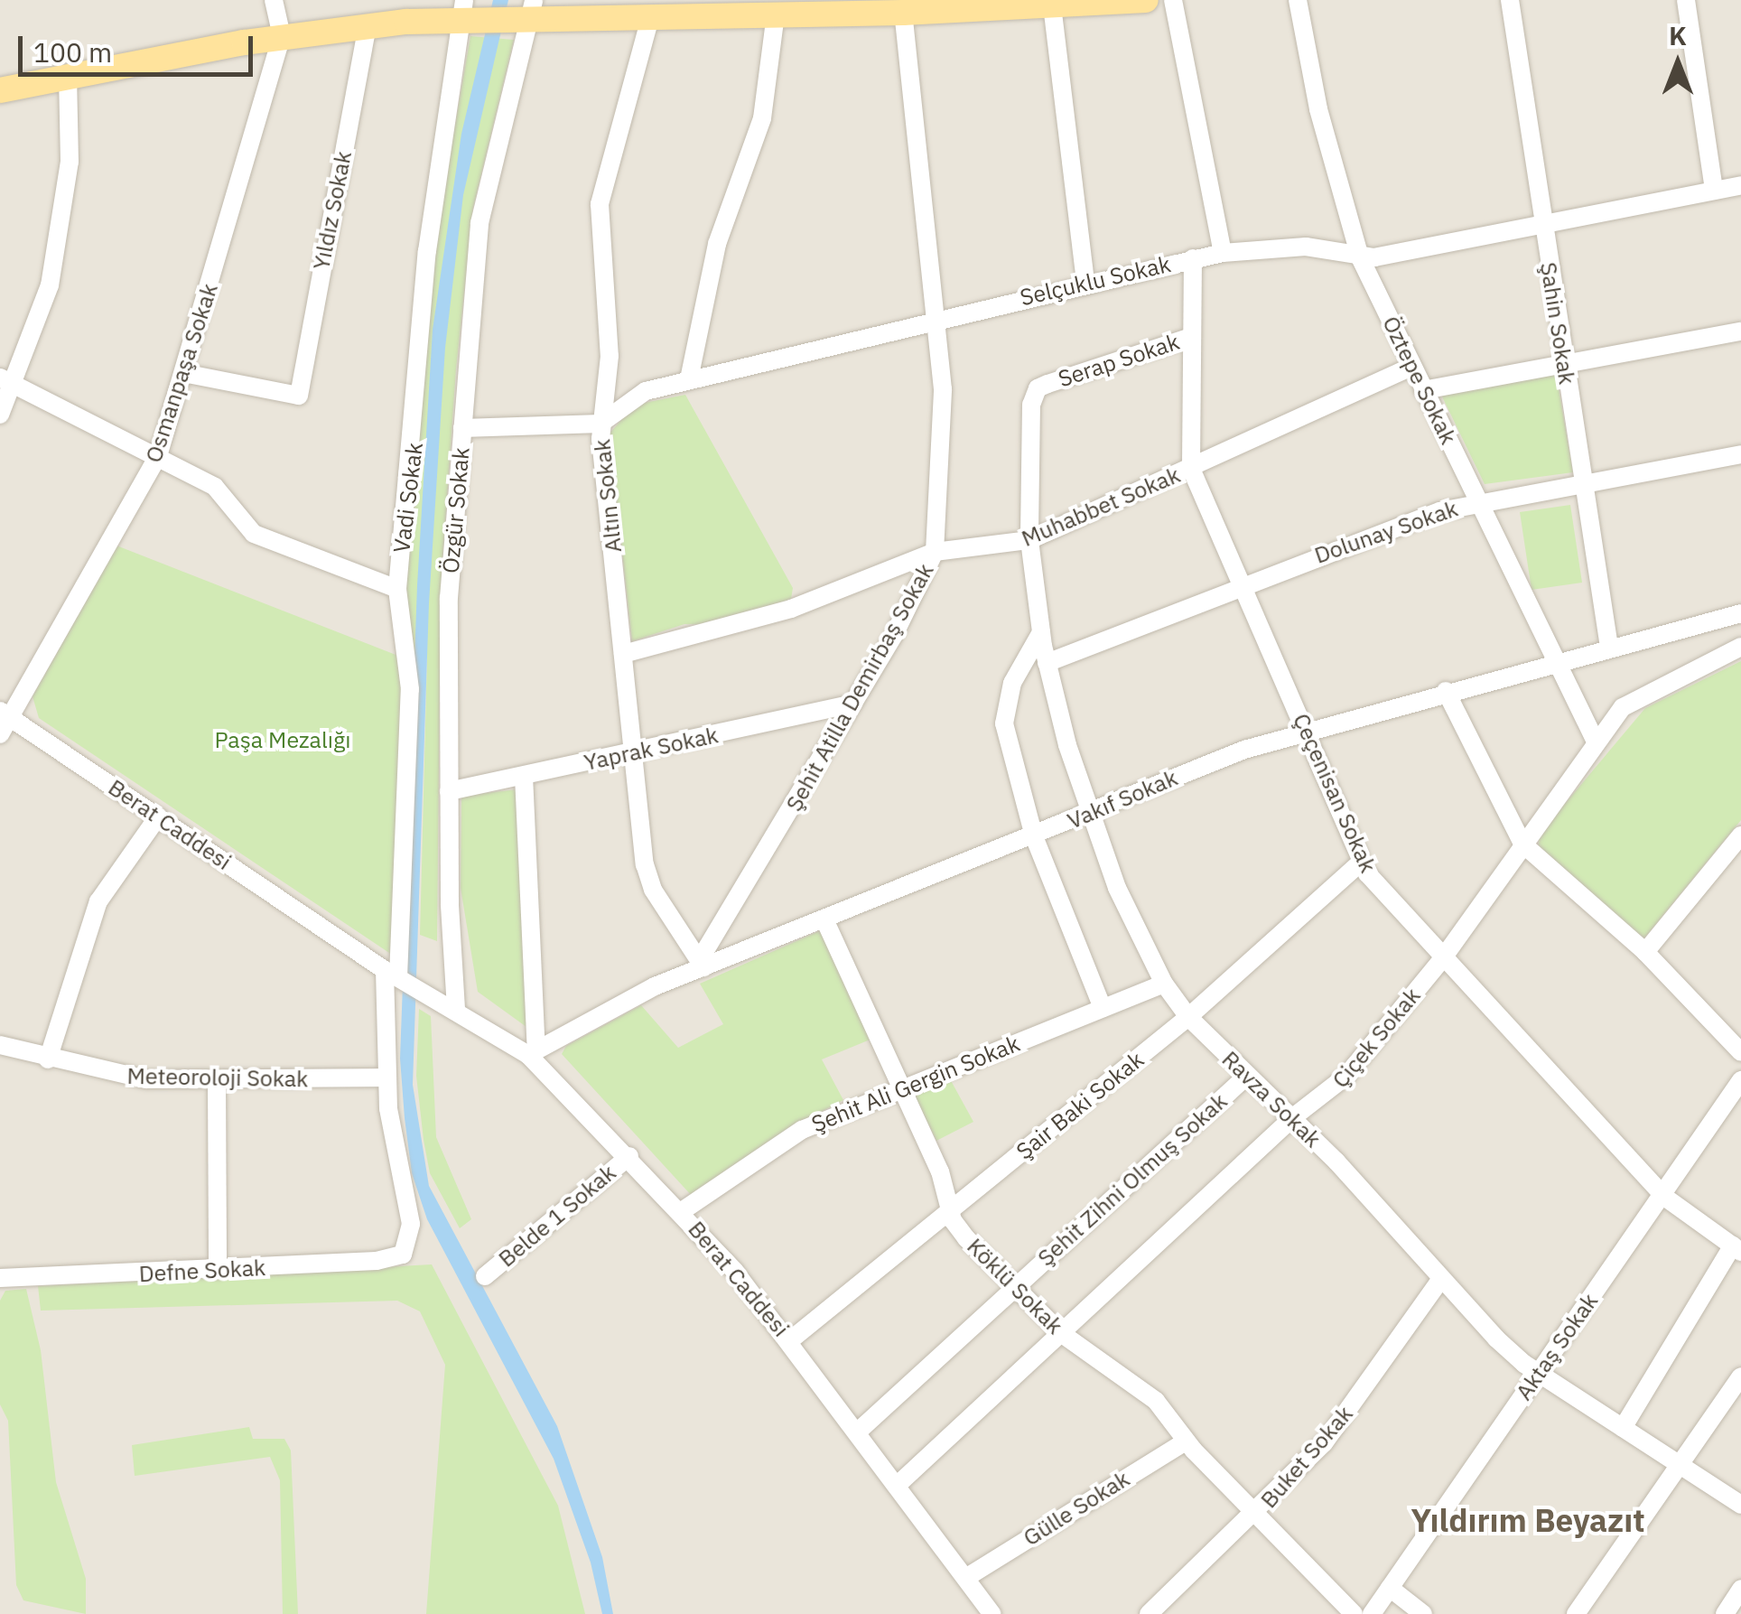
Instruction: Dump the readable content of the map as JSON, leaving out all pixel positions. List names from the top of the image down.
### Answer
{
  "streets": {
    "street": [
      "Yıldız Sokak",
      "Selçuklu Sokak",
      "Şahin Sokak",
      "Serap Sokak",
      "Osmanpaşa Sokak",
      "Öztepe Sokak",
      "Altın Sokak",
      "Vadi Sokak",
      "Muhabbet Sokak",
      "Özgür Sokak",
      "Dolunay Sokak",
      "Şehit Atilla Demirbaş Sokak",
      "Yaprak Sokak",
      "Çeçenisan Sokak",
      "Vakıf Sokak",
      "Berat Caddesi",
      "Çiçek Sokak",
      "Meteoroloji Sokak",
      "Şehit Ali Gergin Sokak",
      "Ravza Sokak",
      "Şair Baki Sokak",
      "Şehit Zihni Olmuş Sokak",
      "Belde 1 Sokak",
      "Defne Sokak",
      "Köklü Sokak",
      "Aktaş Sokak",
      "Buket Sokak",
      "Gülle Sokak"
    ]
  },
  "crossings": [
    ["Yıldız Sokak", "Osmanpaşa Sokak"],
    ["Selçuklu Sokak", "Şahin Sokak"],
    ["Selçuklu Sokak", "Öztepe Sokak"],
    ["Selçuklu Sokak", "Altın Sokak"],
    ["Selçuklu Sokak", "Şehit Atilla Demirbaş Sokak"],
    ["Selçuklu Sokak", "Çeçenisan Sokak"],
    ["Şahin Sokak", "Dolunay Sokak"],
    ["Şahin Sokak", "Vakıf Sokak"],
    ["Serap Sokak", "Muhabbet Sokak"],
    ["Serap Sokak", "Çeçenisan Sokak"],
    ["Serap Sokak", "Ravza Sokak"],
    ["Osmanpaşa Sokak", "Berat Caddesi"],
    ["Öztepe Sokak", "Muhabbet Sokak"],
    ["Öztepe Sokak", "Dolunay Sokak"],
    ["Öztepe Sokak", "Vakıf Sokak"],
    ["Öztepe Sokak", "Çiçek Sokak"],
    ["Altın Sokak", "Muhabbet Sokak"],
    ["Altın Sokak", "Şehit Atilla Demirbaş Sokak"],
    ["Altın Sokak", "Yaprak Sokak"],
    ["Altın Sokak", "Vakıf Sokak"],
    ["Vadi Sokak", "Berat Caddesi"],
    ["Vadi Sokak", "Meteoroloji Sokak"],
    ["Vadi Sokak", "Defne Sokak"],
    ["Muhabbet Sokak", "Şehit Atilla Demirbaş Sokak"],
    ["Muhabbet Sokak", "Çeçenisan Sokak"],
    ["Muhabbet Sokak", "Ravza Sokak"],
    ["Özgür Sokak", "Yaprak Sokak"],
    ["Özgür Sokak", "Berat Caddesi"],
    ["Dolunay Sokak", "Çeçenisan Sokak"],
    ["Dolunay Sokak", "Ravza Sokak"],
    ["Şehit Atilla Demirbaş Sokak", "Yaprak Sokak"],
    ["Şehit Atilla Demirbaş Sokak", "Vakıf Sokak"],
    ["Çeçenisan Sokak", "Vakıf Sokak"],
    ["Çeçenisan Sokak", "Çiçek Sokak"],
    ["Çeçenisan Sokak", "Şair Baki Sokak"],
    ["Çeçenisan Sokak", "Aktaş Sokak"],
    ["Vakıf Sokak", "Berat Caddesi"],
    ["Vakıf Sokak", "Ravza Sokak"],
    ["Vakıf Sokak", "Köklü Sokak"],
    ["Berat Caddesi", "Çiçek Sokak"],
    ["Berat Caddesi", "Şehit Ali Gergin Sokak"],
    ["Berat Caddesi", "Şair Baki Sokak"],
    ["Berat Caddesi", "Şehit Zihni Olmuş Sokak"],
    ["Berat Caddesi", "Belde 1 Sokak"],
    ["Berat Caddesi", "Gülle Sokak"],
    ["Çiçek Sokak", "Ravza Sokak"],
    ["Çiçek Sokak", "Köklü Sokak"],
    ["Şehit Ali Gergin Sokak", "Ravza Sokak"],
    ["Şehit Ali Gergin Sokak", "Köklü Sokak"],
    ["Ravza Sokak", "Şair Baki Sokak"],
    ["Ravza Sokak", "Şehit Zihni Olmuş Sokak"],
    ["Ravza Sokak", "Aktaş Sokak"],
    ["Ravza Sokak", "Buket Sokak"],
    ["Şair Baki Sokak", "Köklü Sokak"],
    ["Şehit Zihni Olmuş Sokak", "Köklü Sokak"],
    ["Köklü Sokak", "Buket Sokak"],
    ["Köklü Sokak", "Gülle Sokak"]
  ],
  "districts": ["Yıldırım Beyazıt"],
  "parks": ["Paşa Mezalığı"],
  "scale_bar": "100 m",
  "north": "top"
}
